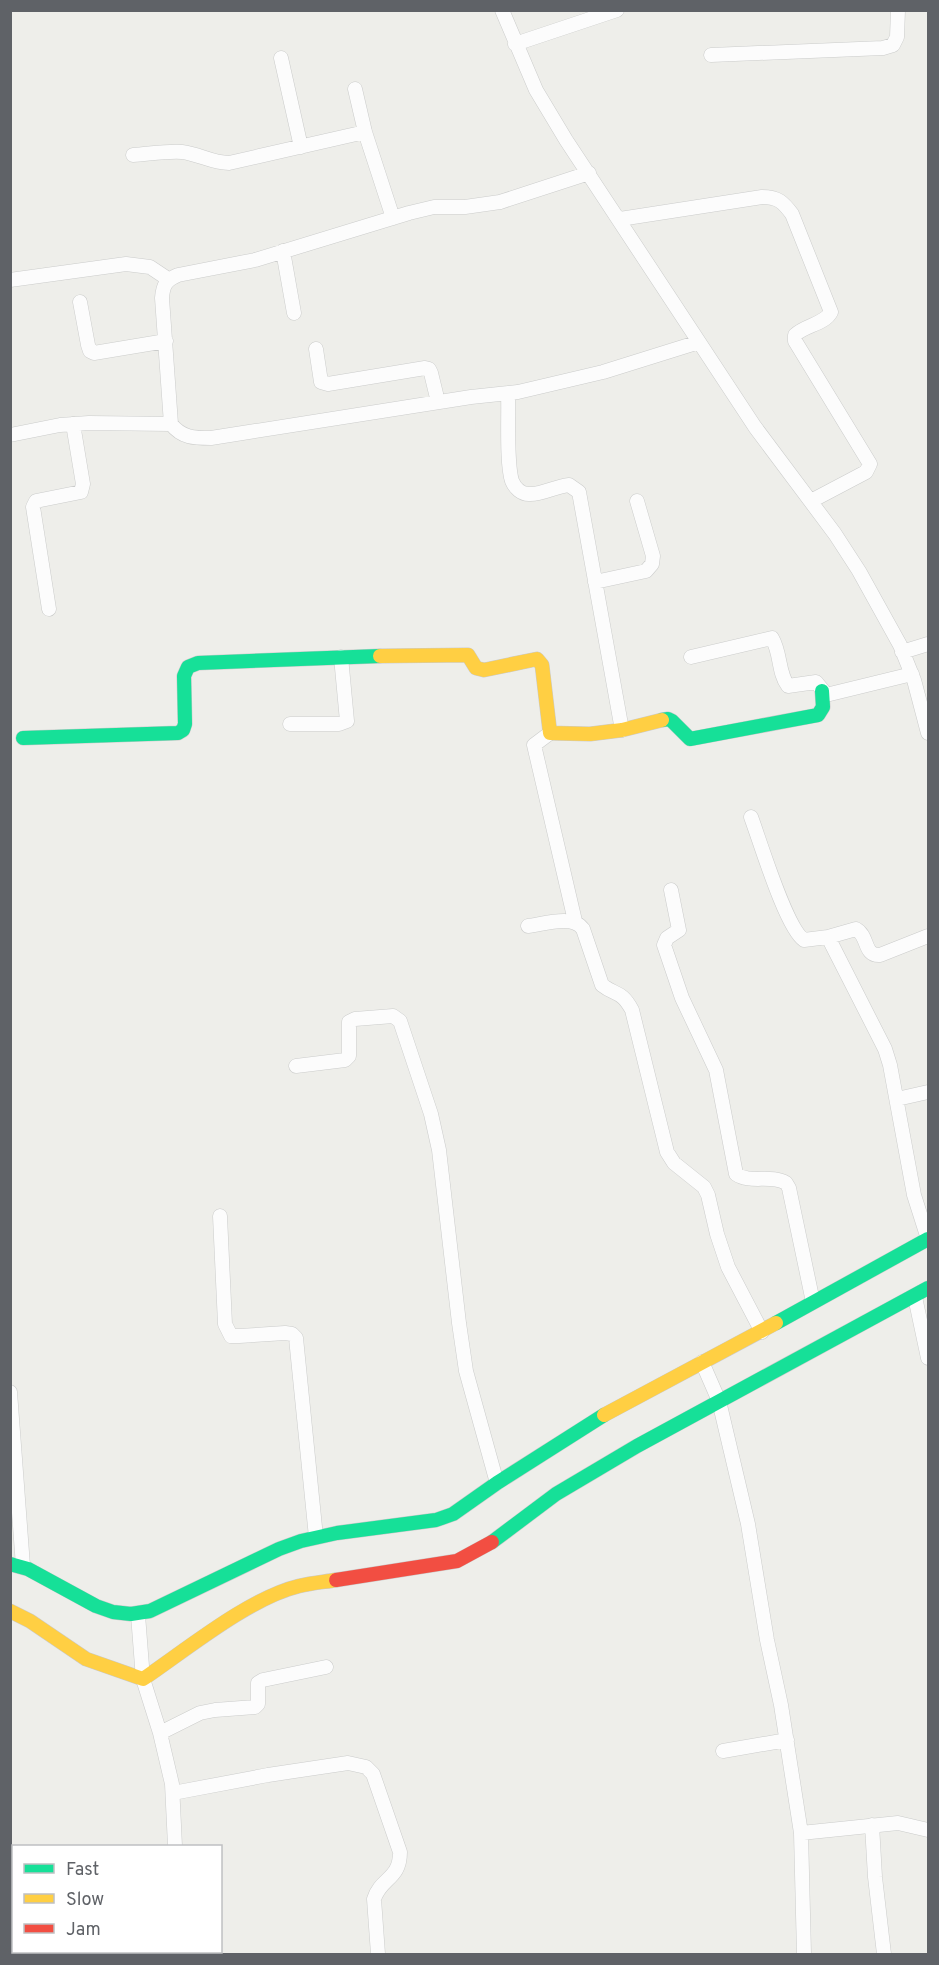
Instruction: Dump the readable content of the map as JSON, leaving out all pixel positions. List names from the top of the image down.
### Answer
{
  "legend": ["Fast", "Slow", "Jam"]
}
